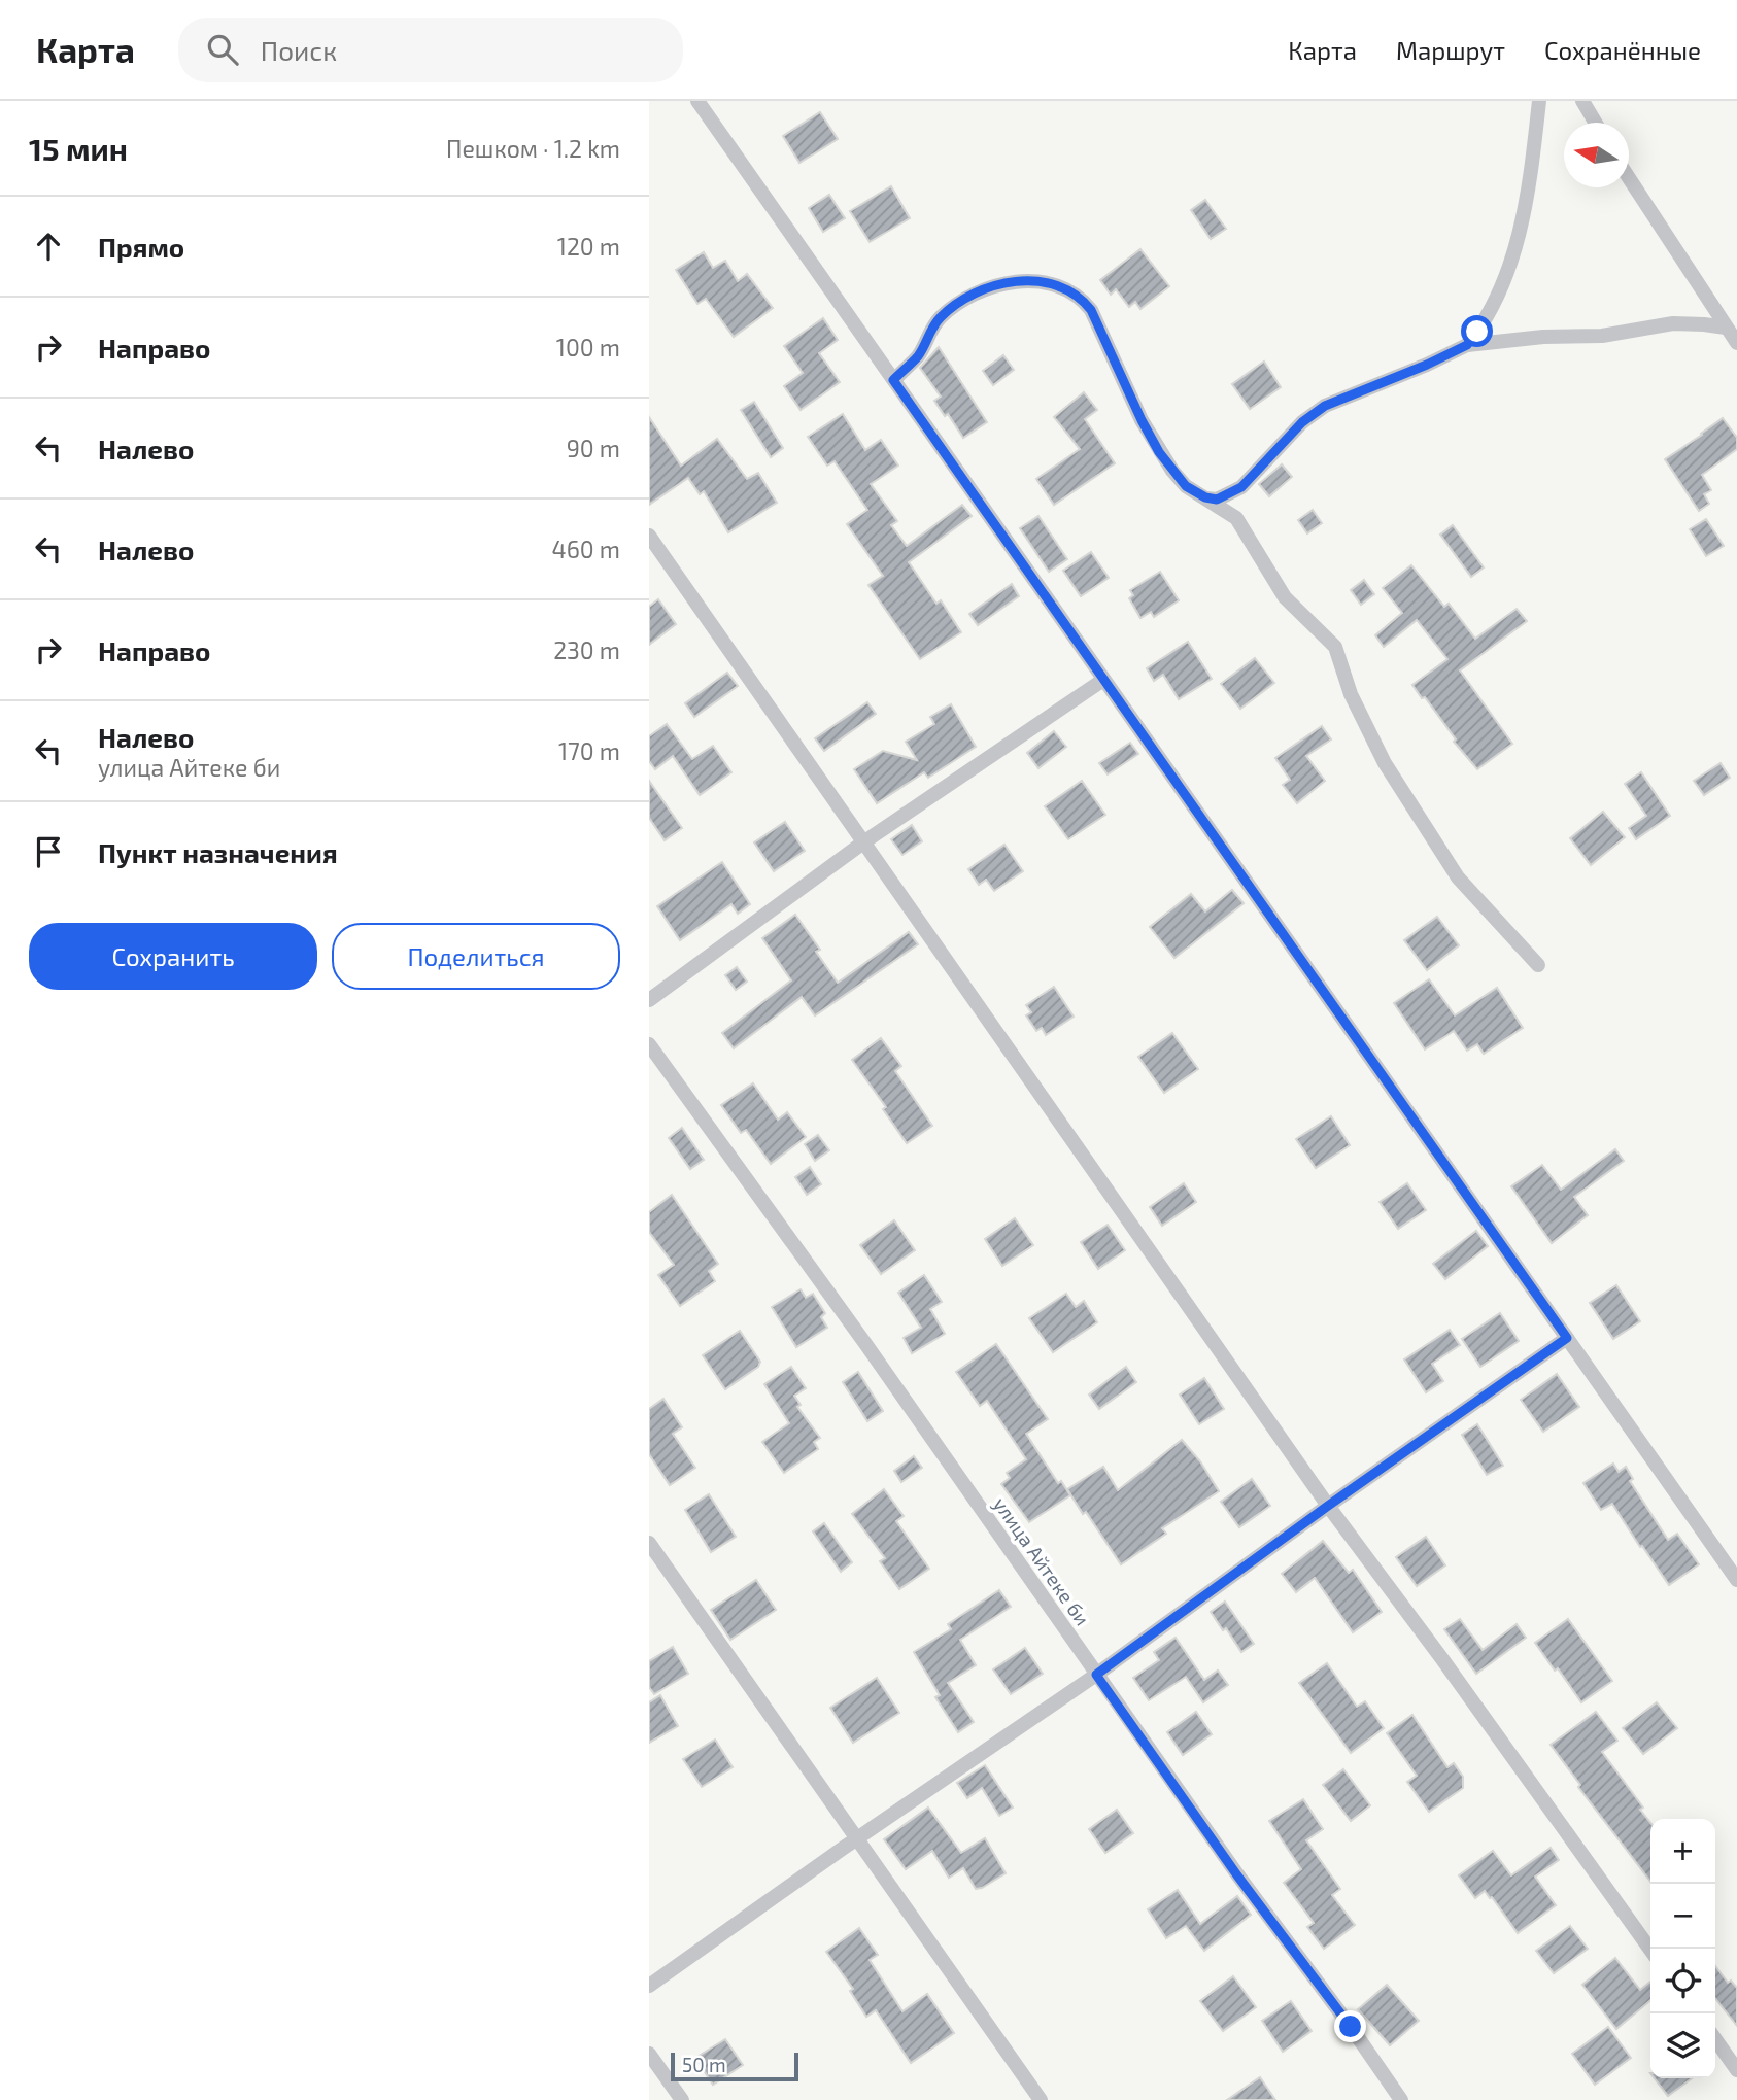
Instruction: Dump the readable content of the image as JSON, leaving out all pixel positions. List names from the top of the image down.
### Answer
{
  "streets": {
    "street": ["улица Айтеке би"]
  },
  "scale_bar": "50 m",
  "north": "left",
  "page": {
    "header": "Карта",
    "search": "Поиск",
    "nav": ["Карта", "Маршрут", "Сохранённые"],
    "heading": ["15 мин", "Пешком · 1.2 km"],
    "list": [
      ["Прямо", "120 m"],
      ["Направо", "100 m"],
      ["Налево", "90 m"],
      ["Налево", "460 m"],
      ["Направо", "230 m"],
      ["Налево", "улица Айтеке би", "170 m"],
      "Пункт назначения"
    ],
    "buttons": ["Сохранить", "Поделиться"],
    "map_buttons": ["+", "−"],
    "scale": "50 m"
  }
}
